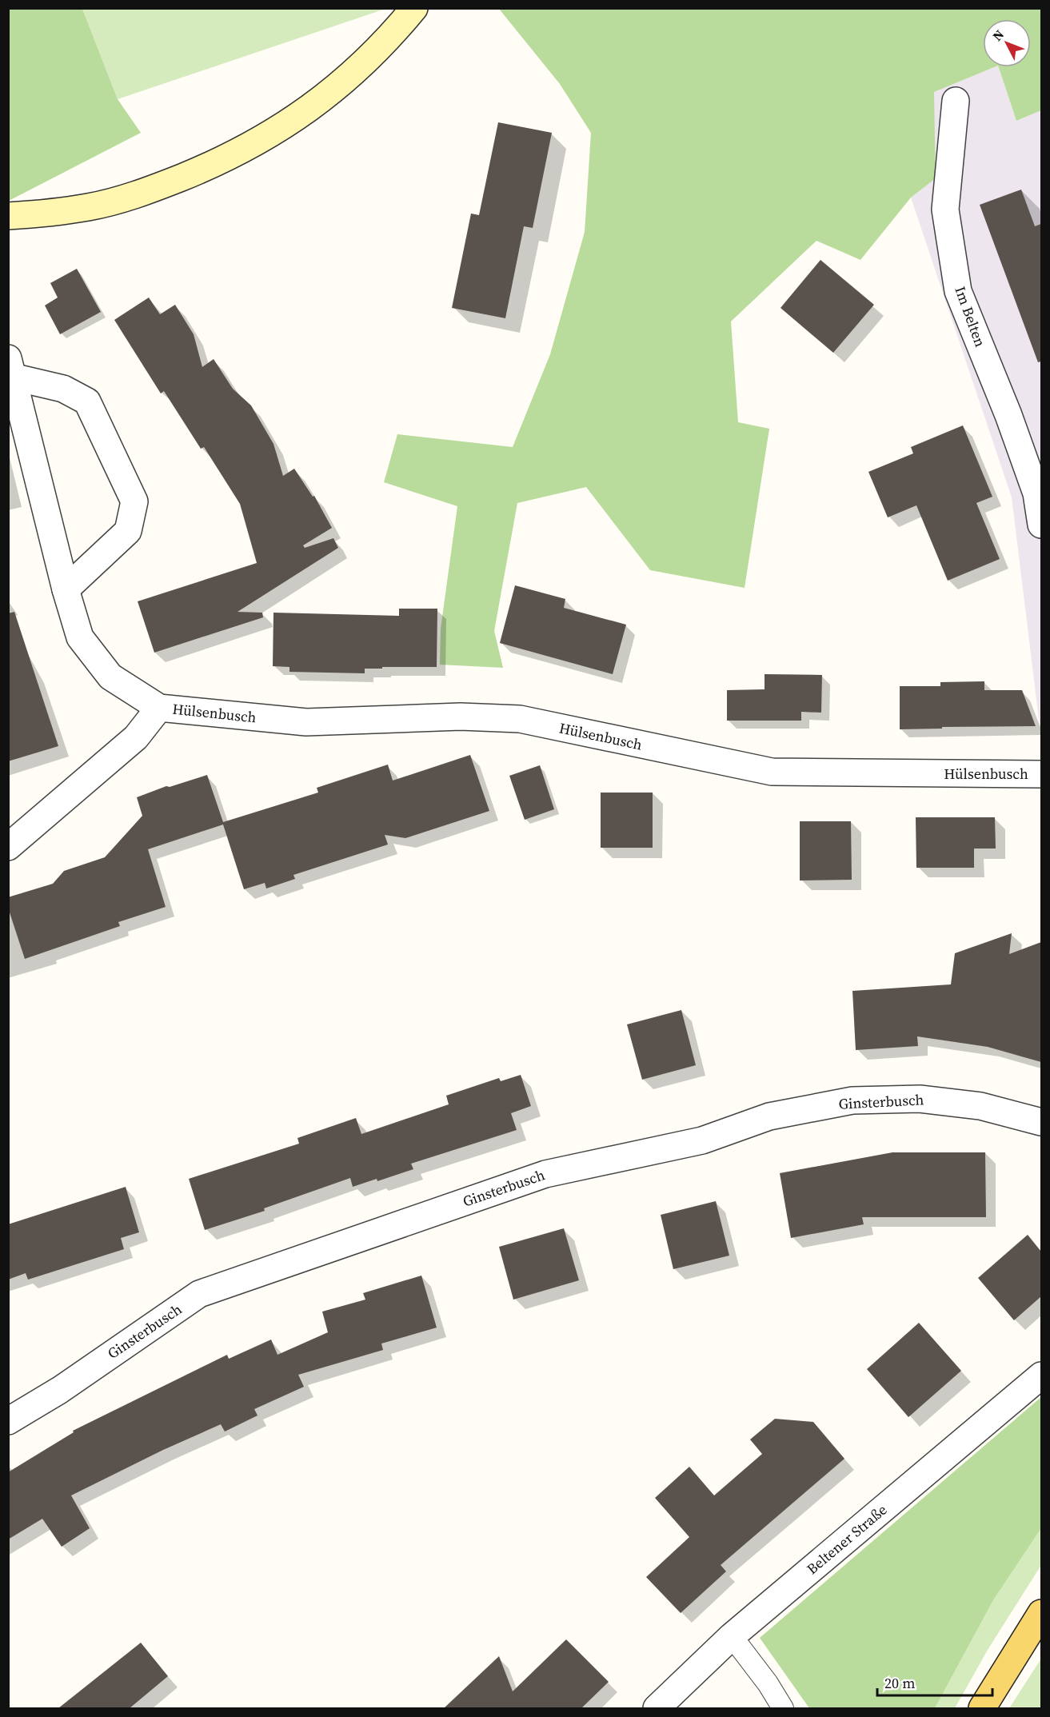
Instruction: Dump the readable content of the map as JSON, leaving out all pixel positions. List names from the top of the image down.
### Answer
{
  "streets": {
    "street": [
      "Im Belten",
      "Hülsenbusch",
      "Ginsterbusch",
      "Beltener Straße"
    ]
  },
  "scale_bar": "20 m",
  "north": "top left"
}
